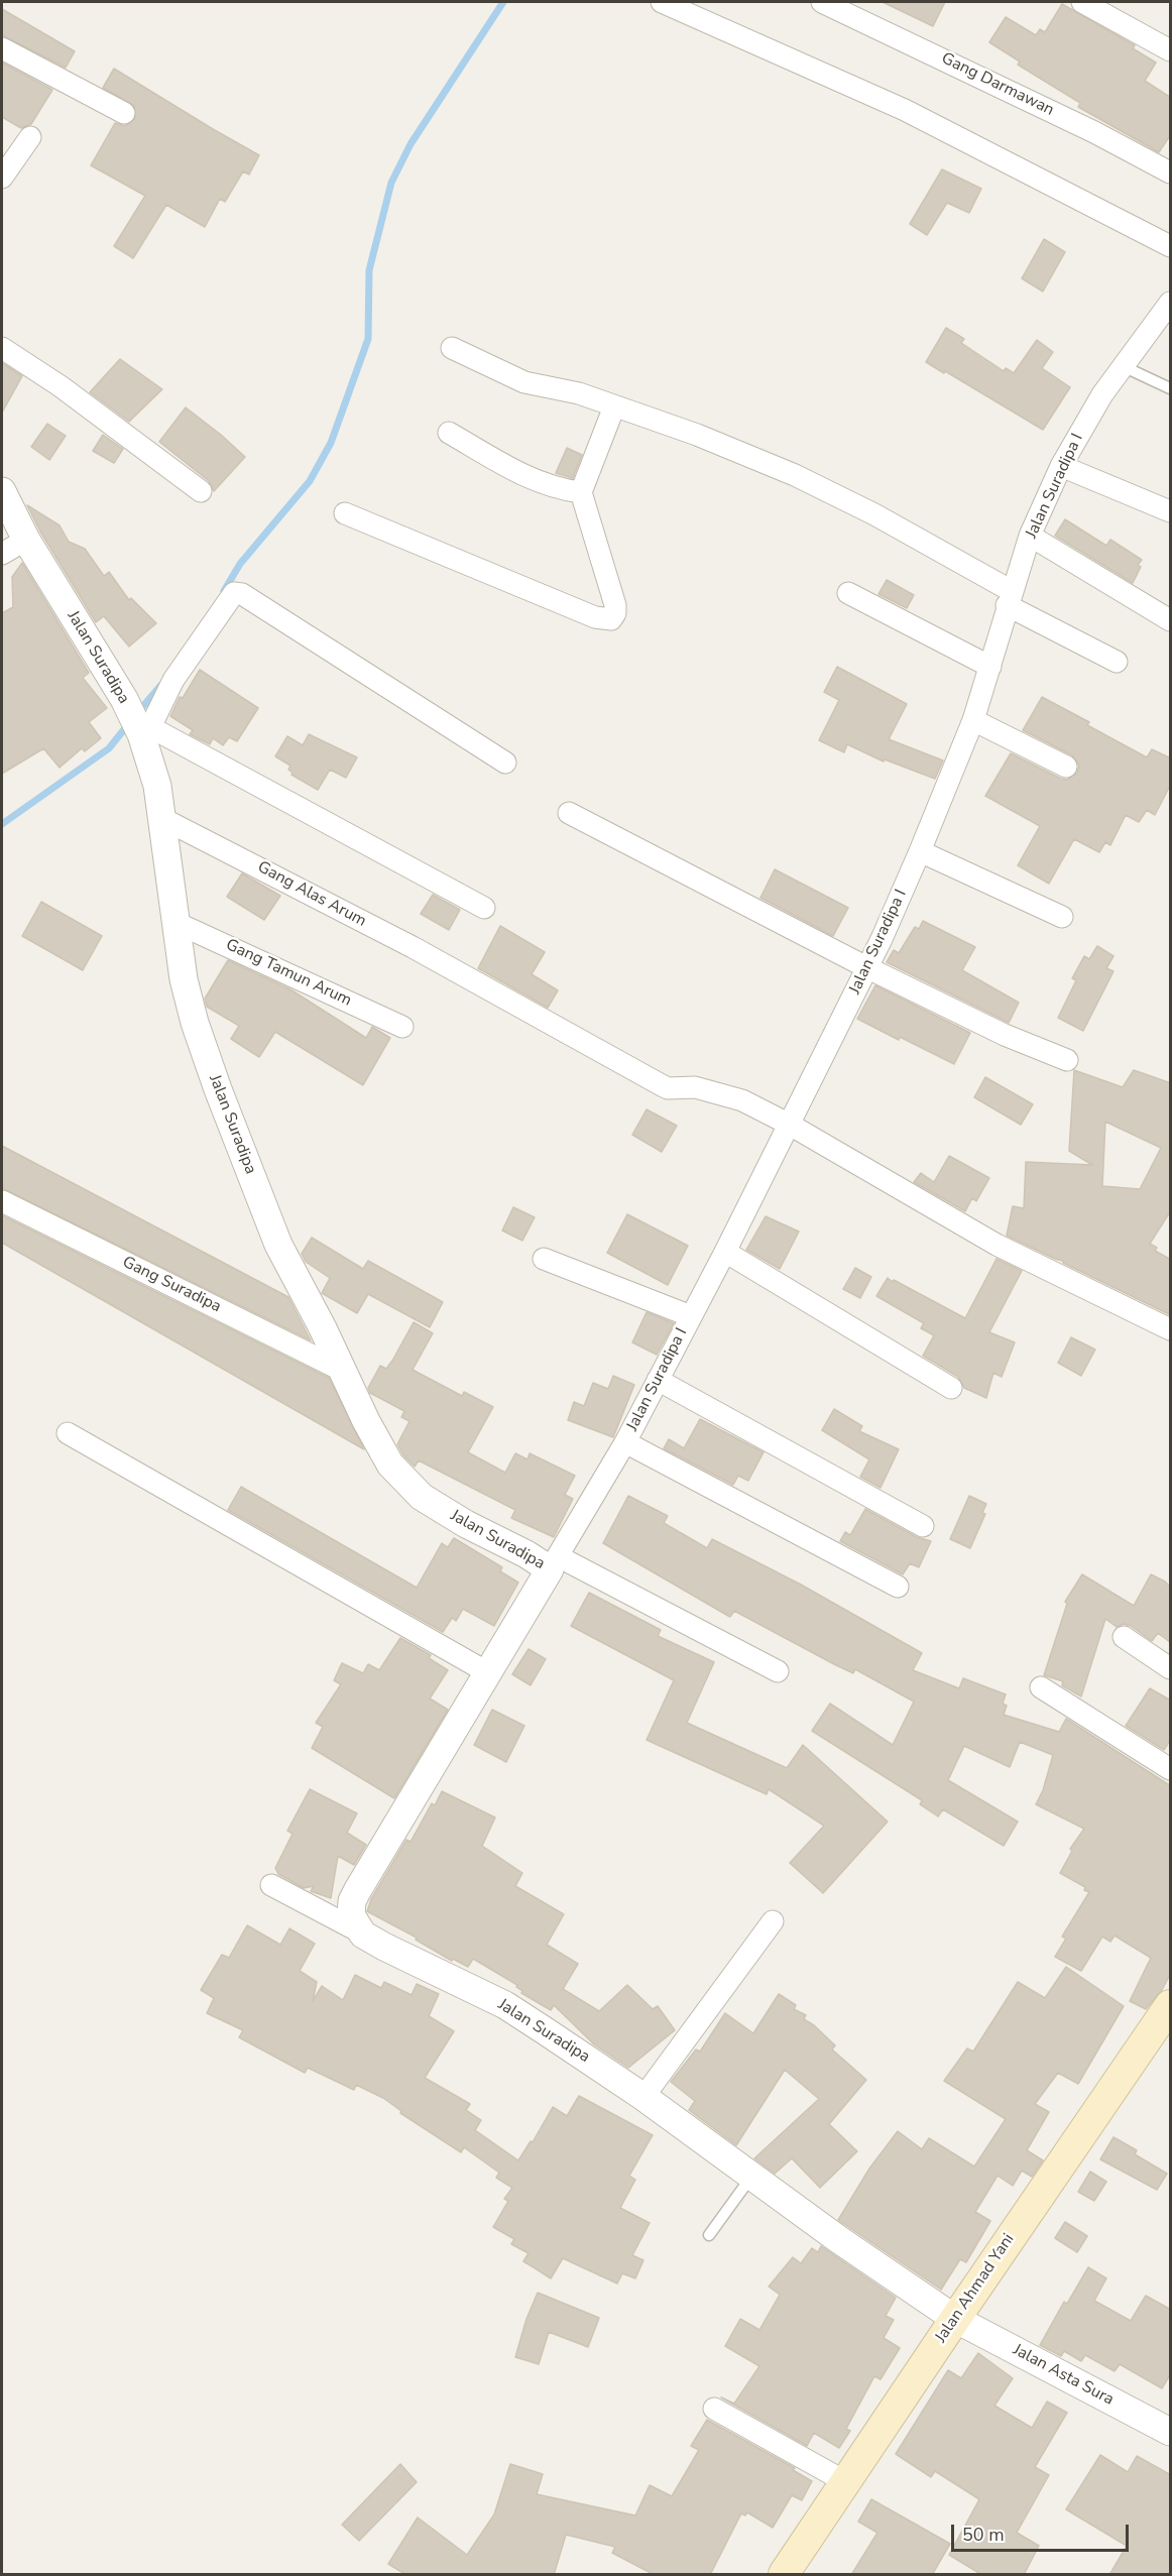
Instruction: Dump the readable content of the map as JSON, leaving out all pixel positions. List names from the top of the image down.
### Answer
{
  "streets": {
    "main road": ["Jalan Ahmad Yani"],
    "street": [
      "Gang Darmawan",
      "Jalan Suradipa I",
      "Jalan Suradipa",
      "Gang Alas Arum",
      "Gang Tamun Arum",
      "Gang Suradipa",
      "Jalan Asta Sura"
    ]
  },
  "crossings": [
    ["Jalan Suradipa I", "Jalan Suradipa"],
    ["Jalan Suradipa I", "Gang Alas Arum"],
    ["Jalan Suradipa", "Gang Alas Arum"],
    ["Jalan Suradipa", "Gang Tamun Arum"],
    ["Jalan Suradipa", "Gang Suradipa"],
    ["Jalan Suradipa", "Jalan Ahmad Yani"],
    ["Jalan Suradipa", "Jalan Asta Sura"],
    ["Jalan Ahmad Yani", "Jalan Asta Sura"]
  ],
  "scale_bar": "50 m"
}
